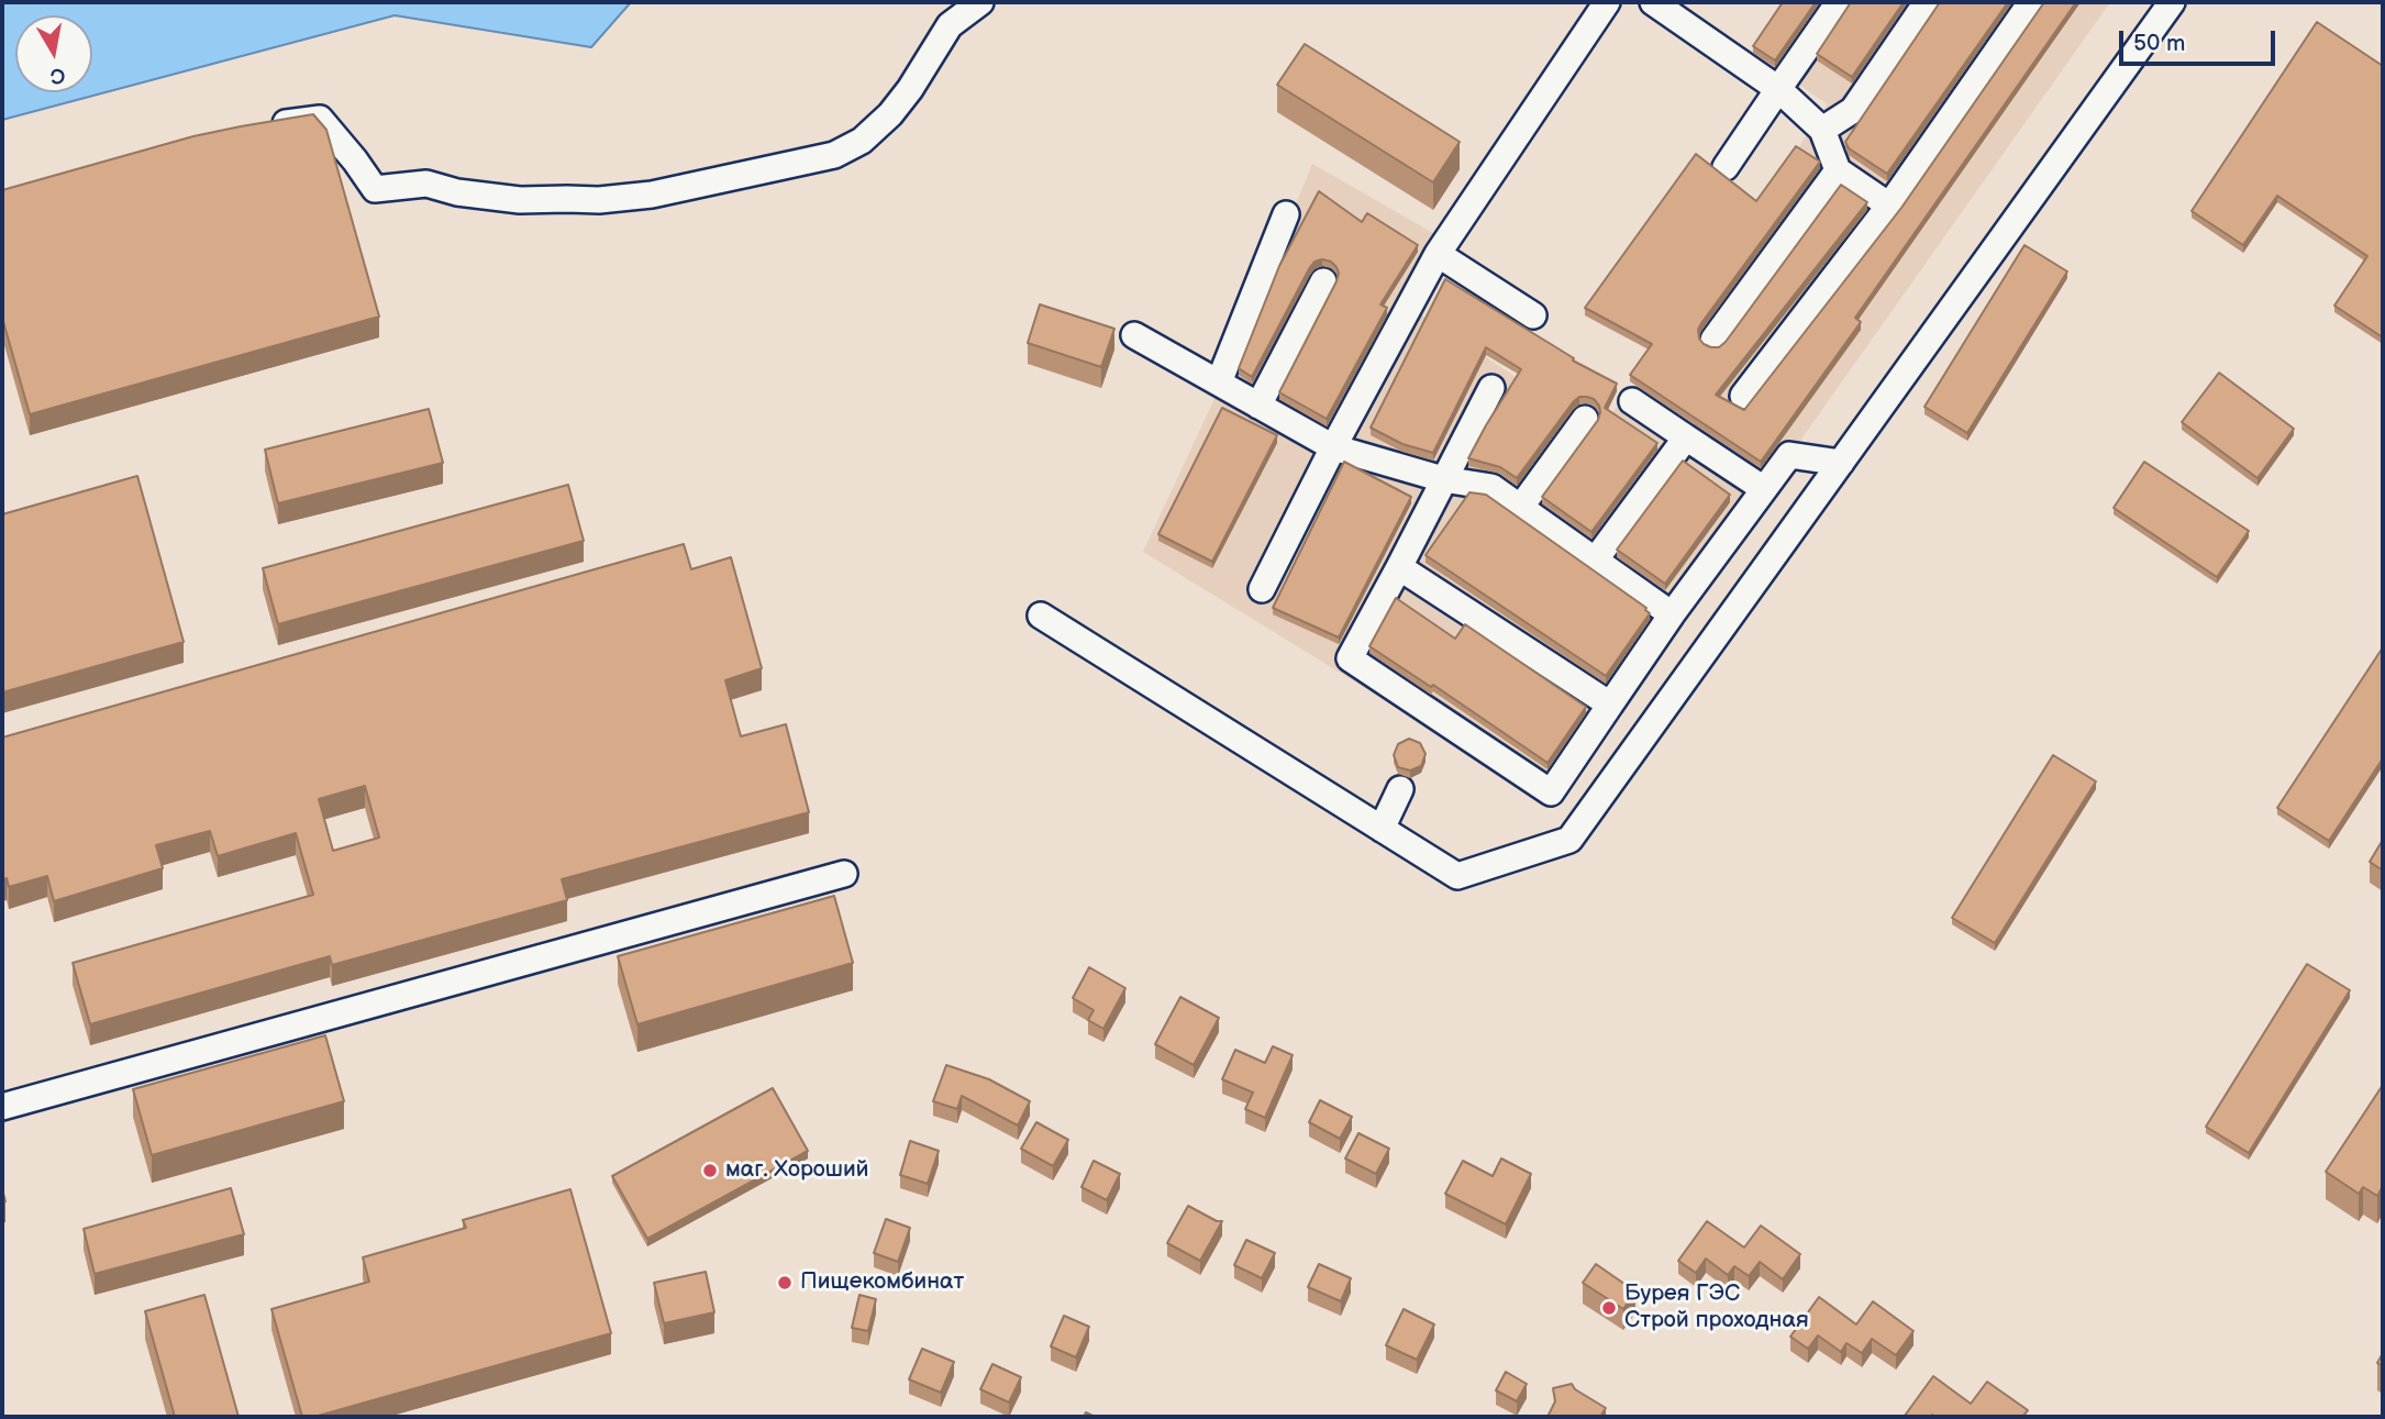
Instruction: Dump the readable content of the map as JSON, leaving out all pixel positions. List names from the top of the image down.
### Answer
{
  "places": ["маг. Хороший", "Пищекомбинат", "Бурея ГЭС Строй проходная"],
  "scale_bar": "50 m",
  "north": "bottom"
}
